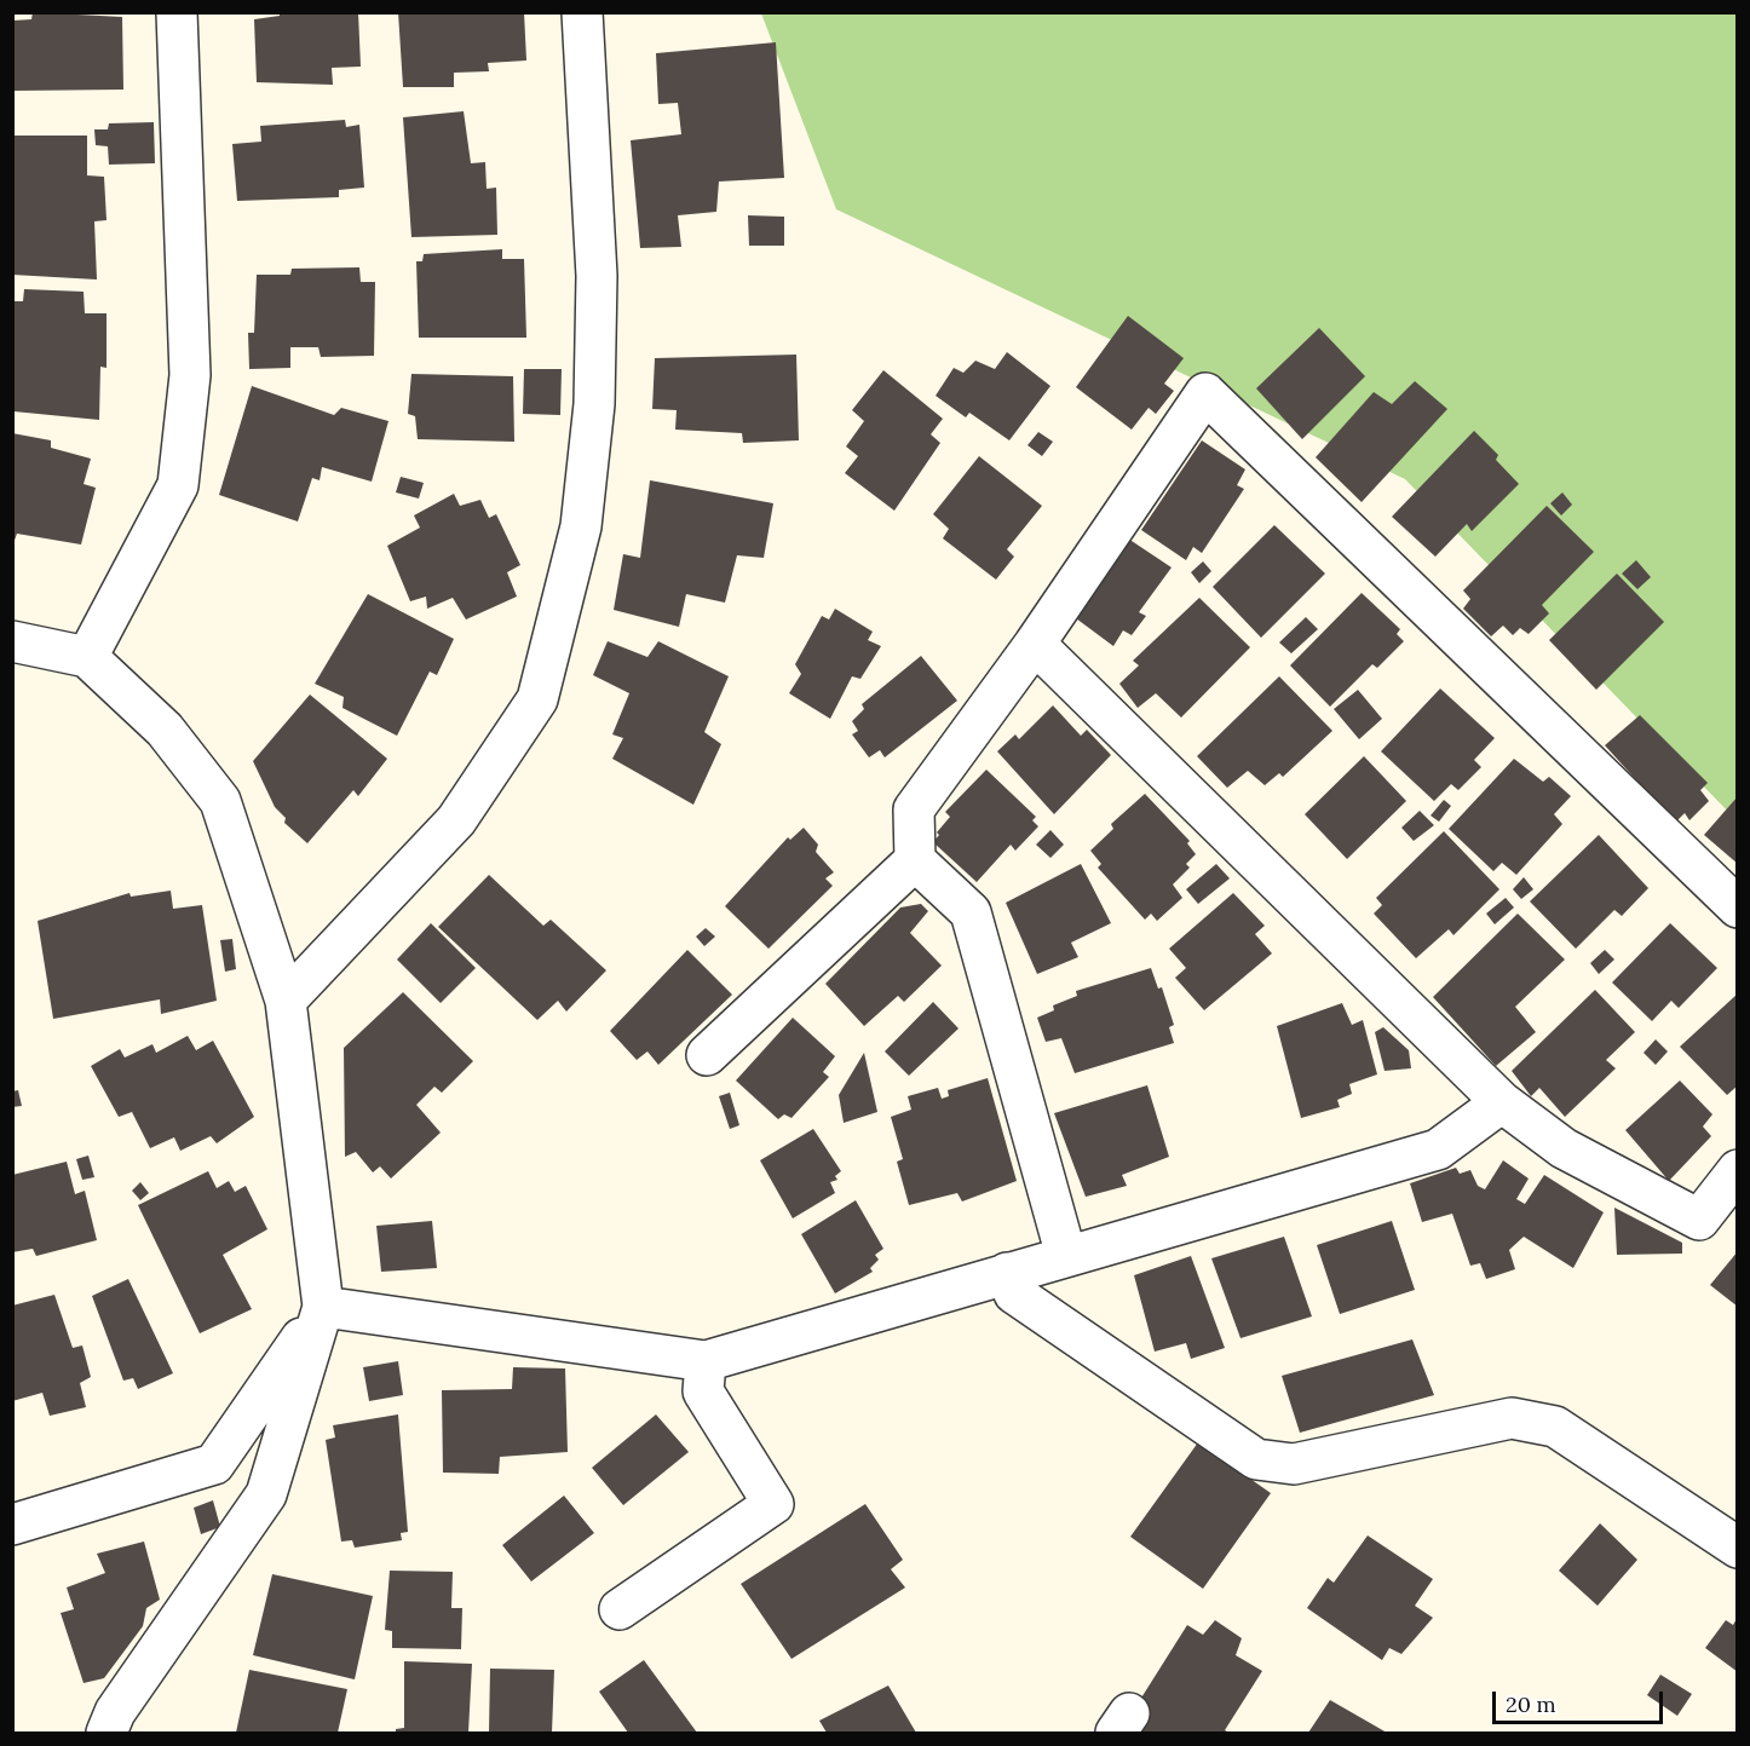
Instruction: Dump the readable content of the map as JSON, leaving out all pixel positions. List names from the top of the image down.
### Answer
{
  "scale_bar": "20 m"
}
